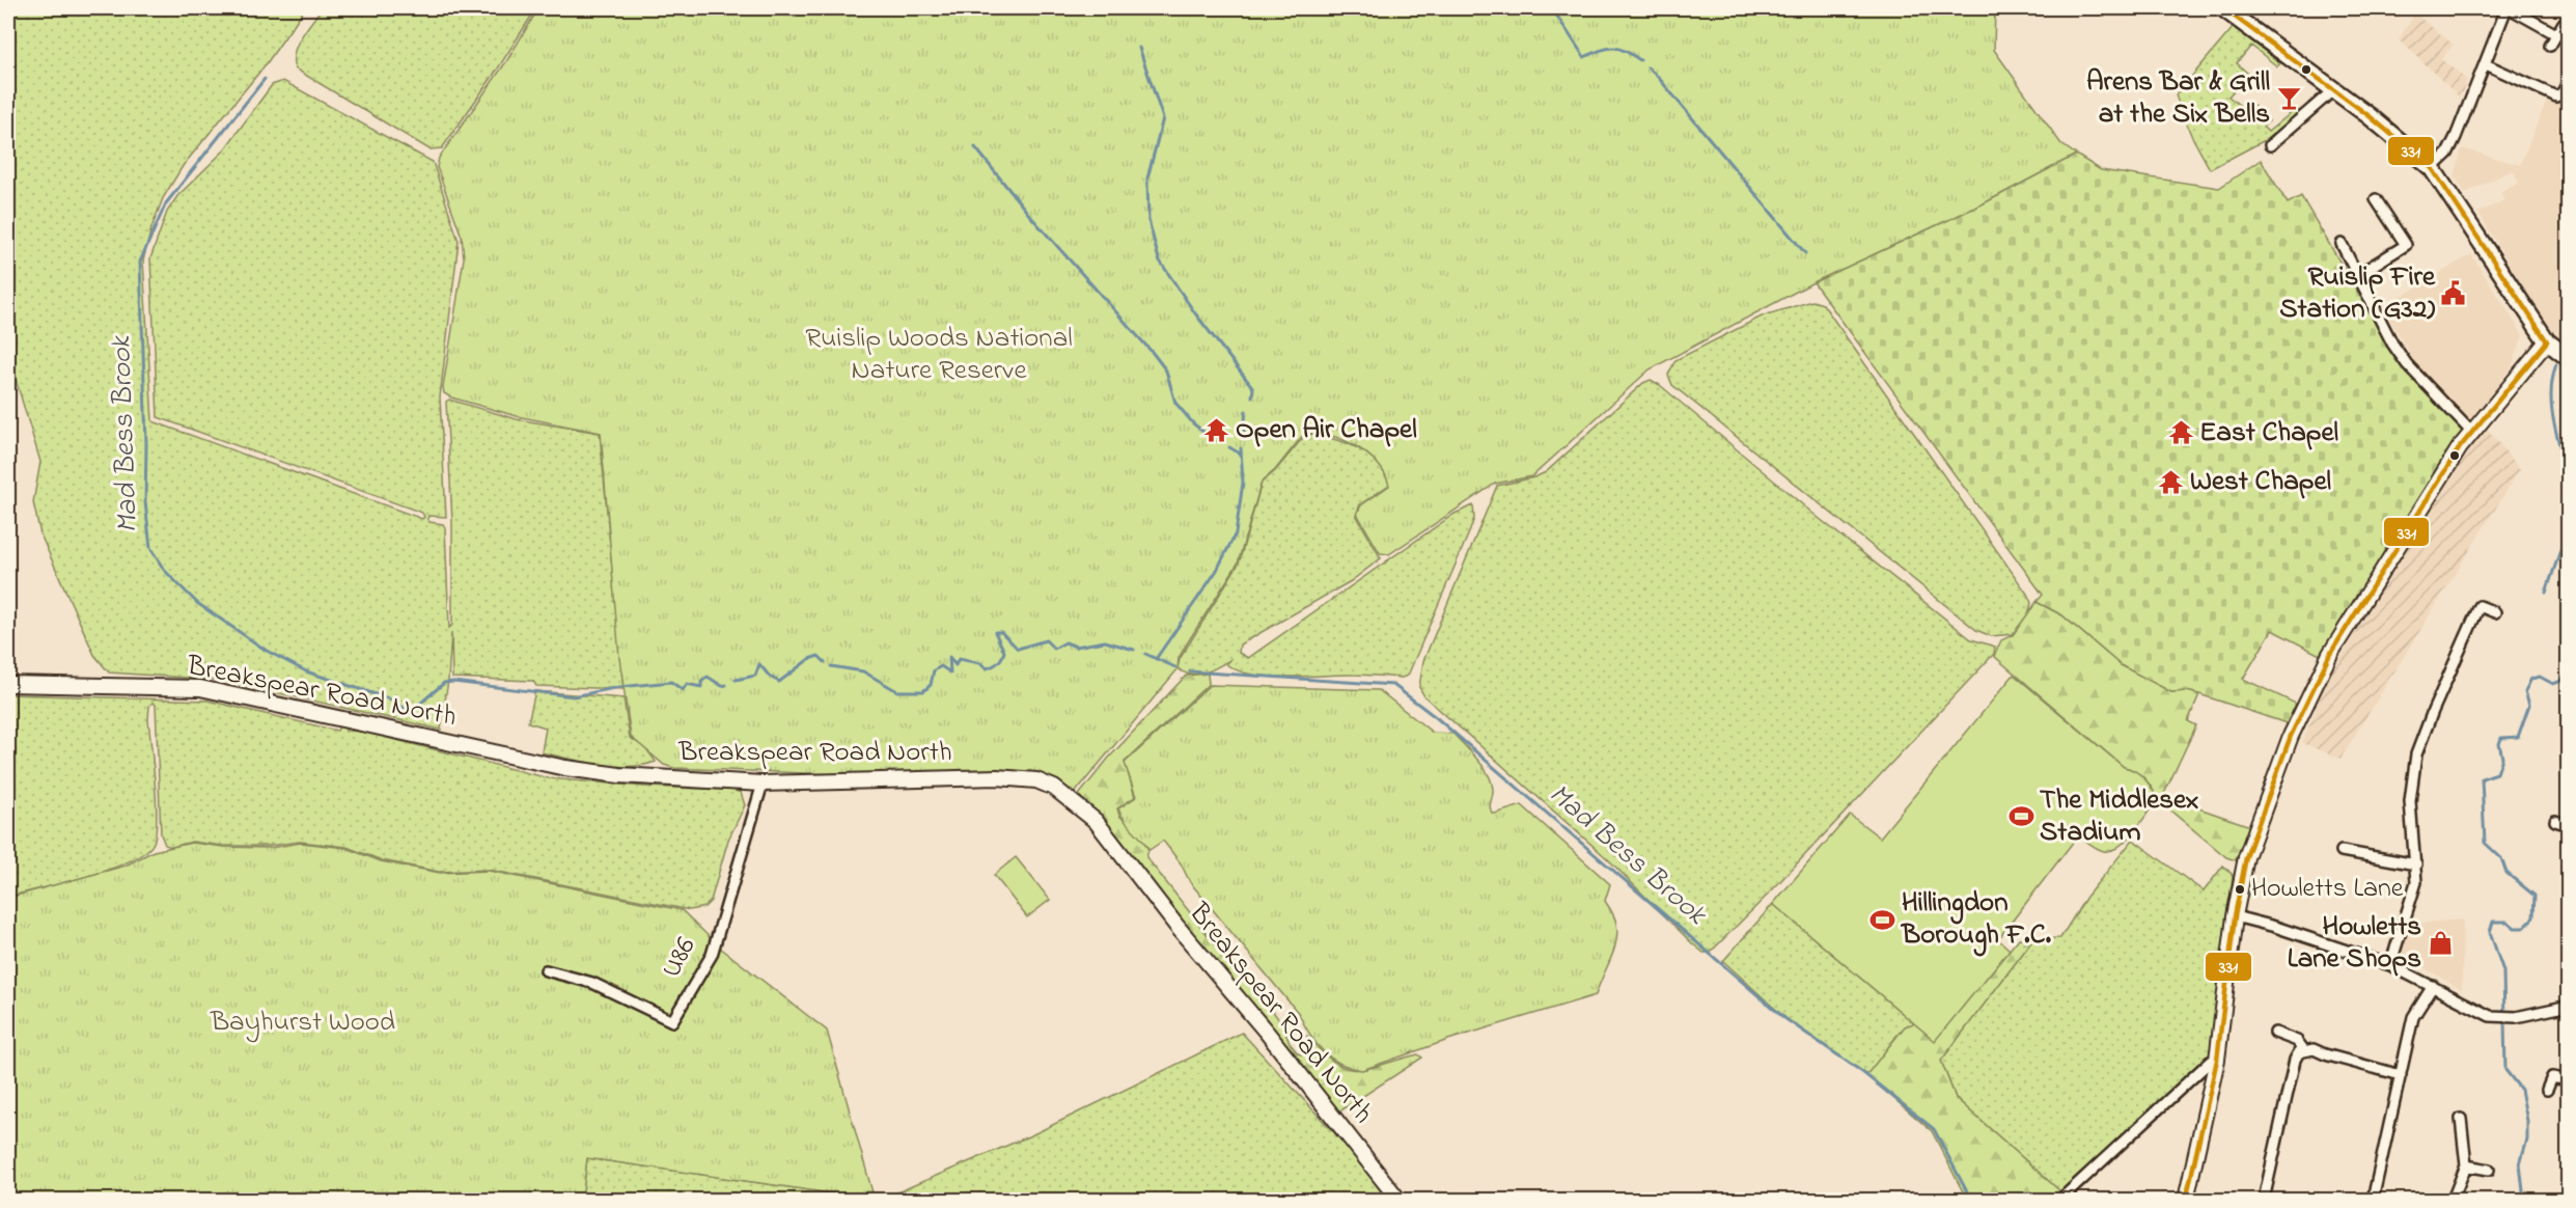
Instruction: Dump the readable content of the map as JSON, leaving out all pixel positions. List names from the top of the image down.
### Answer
{
  "streets": {
    "street": ["Breakspear Road North", "U86"]
  },
  "crossings": [
    ["Breakspear Road North", "U86"]
  ],
  "water": ["Mad Bess Brook"],
  "parks": ["Ruislip Woods National Nature Reserve", "Bayhurst Wood"],
  "places": {
    "bar": ["Arens Bar & Grill at the Six Bells"],
    "public building": ["Ruislip Fire Station (G32)"],
    "temple": ["Open Air Chapel", "East Chapel", "West Chapel"],
    "sports": ["The Middlesex Stadium", "Hillingdon Borough F.C."],
    "other": ["Howletts Lane"],
    "shop": ["Howletts Lane Shops"]
  },
  "lines": ["transit line 331"]
}
